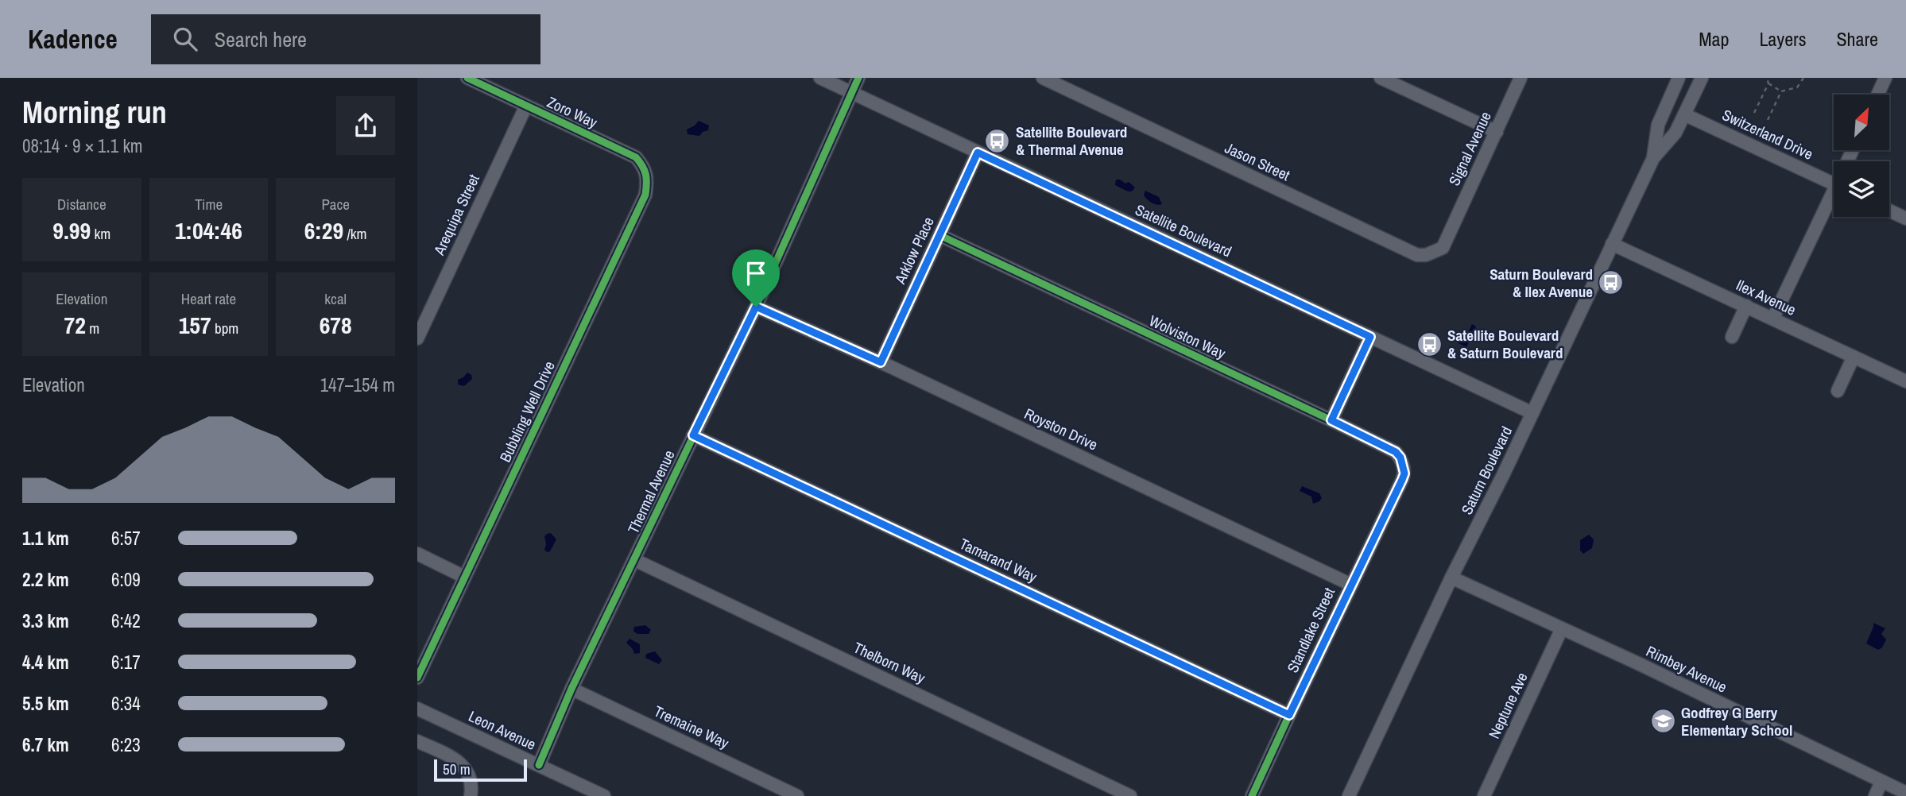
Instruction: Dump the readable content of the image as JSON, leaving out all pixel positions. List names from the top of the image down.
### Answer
{
  "streets": {
    "street": [
      "Zoro Way",
      "Switzerland Drive",
      "Signal Avenue",
      "Jason Street",
      "Arequipa Street",
      "Satellite Boulevard",
      "Arklow Place",
      "Ilex Avenue",
      "Wolviston Way",
      "Bubbling Well Drive",
      "Royston Drive",
      "Saturn Boulevard",
      "Thermal Avenue",
      "Tamarand Way",
      "Standlake Street",
      "Thelborn Way",
      "Rimbey Avenue",
      "Neptune Ave",
      "Tremaine Way",
      "Leon Avenue"
    ]
  },
  "crossings": [
    ["Zoro Way", "Arequipa Street"],
    ["Zoro Way", "Bubbling Well Drive"],
    ["Switzerland Drive", "Saturn Boulevard"],
    ["Signal Avenue", "Jason Street"],
    ["Satellite Boulevard", "Arklow Place"],
    ["Satellite Boulevard", "Saturn Boulevard"],
    ["Satellite Boulevard", "Thermal Avenue"],
    ["Arklow Place", "Wolviston Way"],
    ["Arklow Place", "Royston Drive"],
    ["Ilex Avenue", "Saturn Boulevard"],
    ["Wolviston Way", "Standlake Street"],
    ["Royston Drive", "Thermal Avenue"],
    ["Royston Drive", "Standlake Street"],
    ["Saturn Boulevard", "Rimbey Avenue"],
    ["Thermal Avenue", "Tamarand Way"],
    ["Thermal Avenue", "Thelborn Way"],
    ["Thermal Avenue", "Tremaine Way"],
    ["Thermal Avenue", "Leon Avenue"],
    ["Tamarand Way", "Standlake Street"],
    ["Rimbey Avenue", "Neptune Ave"]
  ],
  "places": {
    "bus stop": ["Satellite Boulevard & Thermal Avenue", "Saturn Boulevard & Ilex Avenue", "Satellite Boulevard & Saturn Boulevard"],
    "school or university": ["Godfrey G Berry Elementary School"]
  },
  "scale_bar": "50 m",
  "north": "top right",
  "page": {
    "header": "Kadence",
    "search": "Search here",
    "nav": ["Map", "Layers", "Share"],
    "heading": ["Morning run", "08:14 · 9 × 1.1 km"],
    "stats": [
      ["Distance", "9.99 km"],
      ["Time", "1:04:46"],
      ["Pace", "6:29 /km"],
      ["Elevation", "72 m"],
      ["Heart rate", "157 bpm"],
      ["kcal", "678"]
    ],
    "chart": ["Elevation", "147–154 m"],
    "list": [
      {
        "name": "1.1 km",
        "note": "6:57"
      },
      {
        "name": "2.2 km",
        "note": "6:09"
      },
      {
        "name": "3.3 km",
        "note": "6:42"
      },
      {
        "name": "4.4 km",
        "note": "6:17"
      },
      {
        "name": "5.5 km",
        "note": "6:34"
      },
      {
        "name": "6.7 km",
        "note": "6:23"
      }
    ],
    "scale": "50 m"
  }
}
